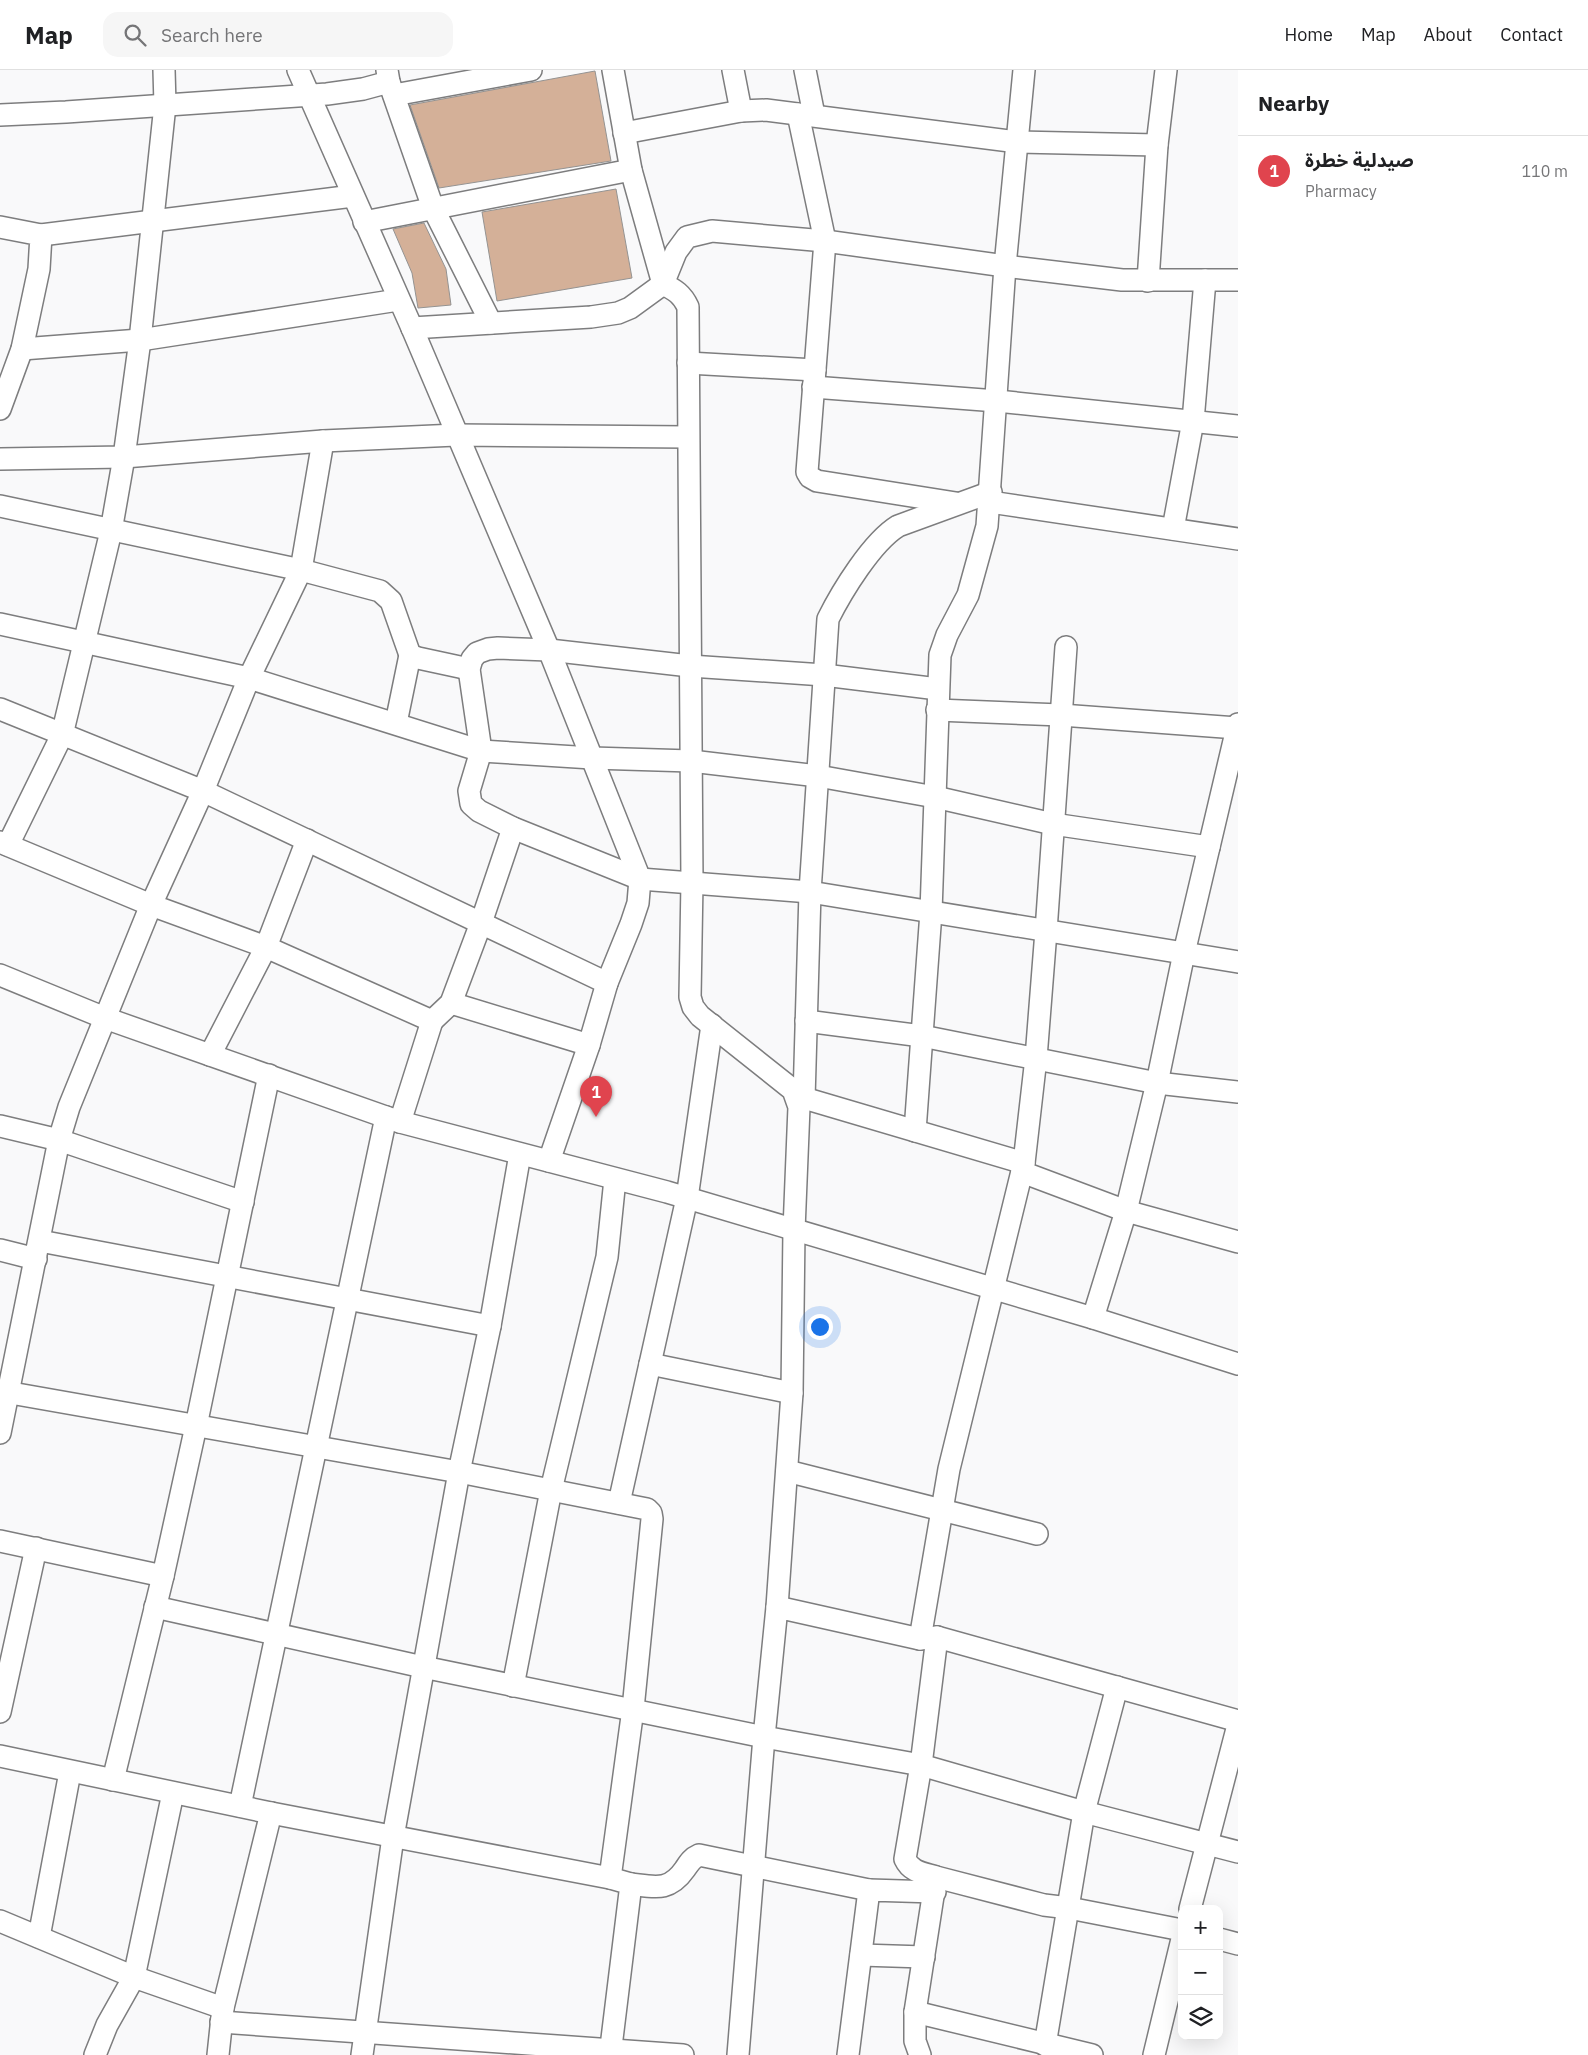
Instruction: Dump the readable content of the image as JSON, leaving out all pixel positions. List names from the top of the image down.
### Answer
{
  "page": {
    "header": "Map",
    "search": "Search here",
    "nav": [
      "Home",
      "Map",
      "About",
      "Contact"
    ],
    "heading": "Nearby",
    "list": [
      {
        "mark": "1",
        "name": "صيدلية خطرة",
        "note": "Pharmacy",
        "value": "110 m"
      }
    ],
    "pins": "1",
    "map_buttons": ["+", "−"]
  }
}
